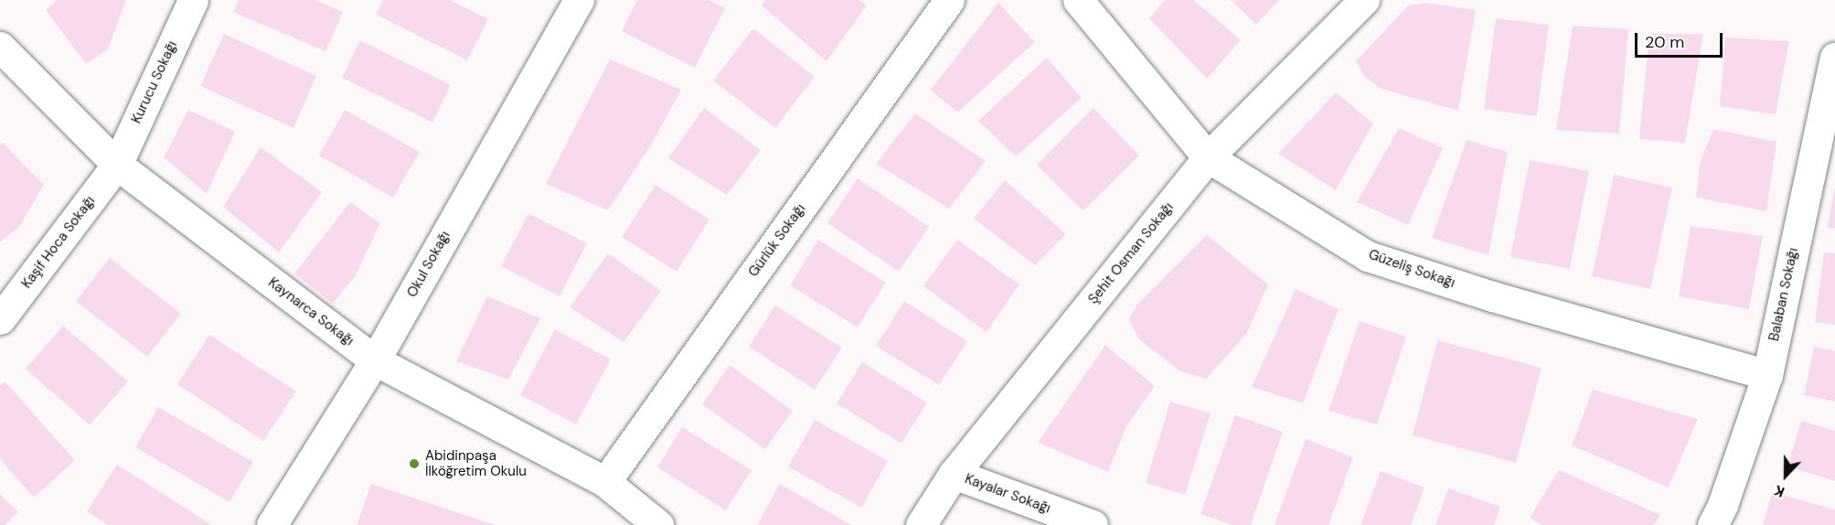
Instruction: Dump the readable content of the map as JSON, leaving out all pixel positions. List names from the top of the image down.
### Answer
{
  "streets": {
    "street": [
      "Kurucu Sokağı",
      "Gürlük Sokağı",
      "Kaşif Hoca Sokağı",
      "Şehit Osman Sokağı",
      "Okul Sokağı",
      "Güzeliş Sokağı",
      "Balaban Sokağı",
      "Kaynarca Sokağı",
      "Kayalar Sokağı"
    ]
  },
  "crossings": [
    ["Kurucu Sokağı", "Kaşif Hoca Sokağı"],
    ["Kurucu Sokağı", "Kaynarca Sokağı"],
    ["Gürlük Sokağı", "Kaynarca Sokağı"],
    ["Kaşif Hoca Sokağı", "Kaynarca Sokağı"],
    ["Şehit Osman Sokağı", "Güzeliş Sokağı"],
    ["Şehit Osman Sokağı", "Kayalar Sokağı"],
    ["Okul Sokağı", "Kaynarca Sokağı"],
    ["Güzeliş Sokağı", "Balaban Sokağı"]
  ],
  "places": ["Abidinpaşa İlköğretim Okulu"],
  "scale_bar": "20 m",
  "north": "bottom"
}
